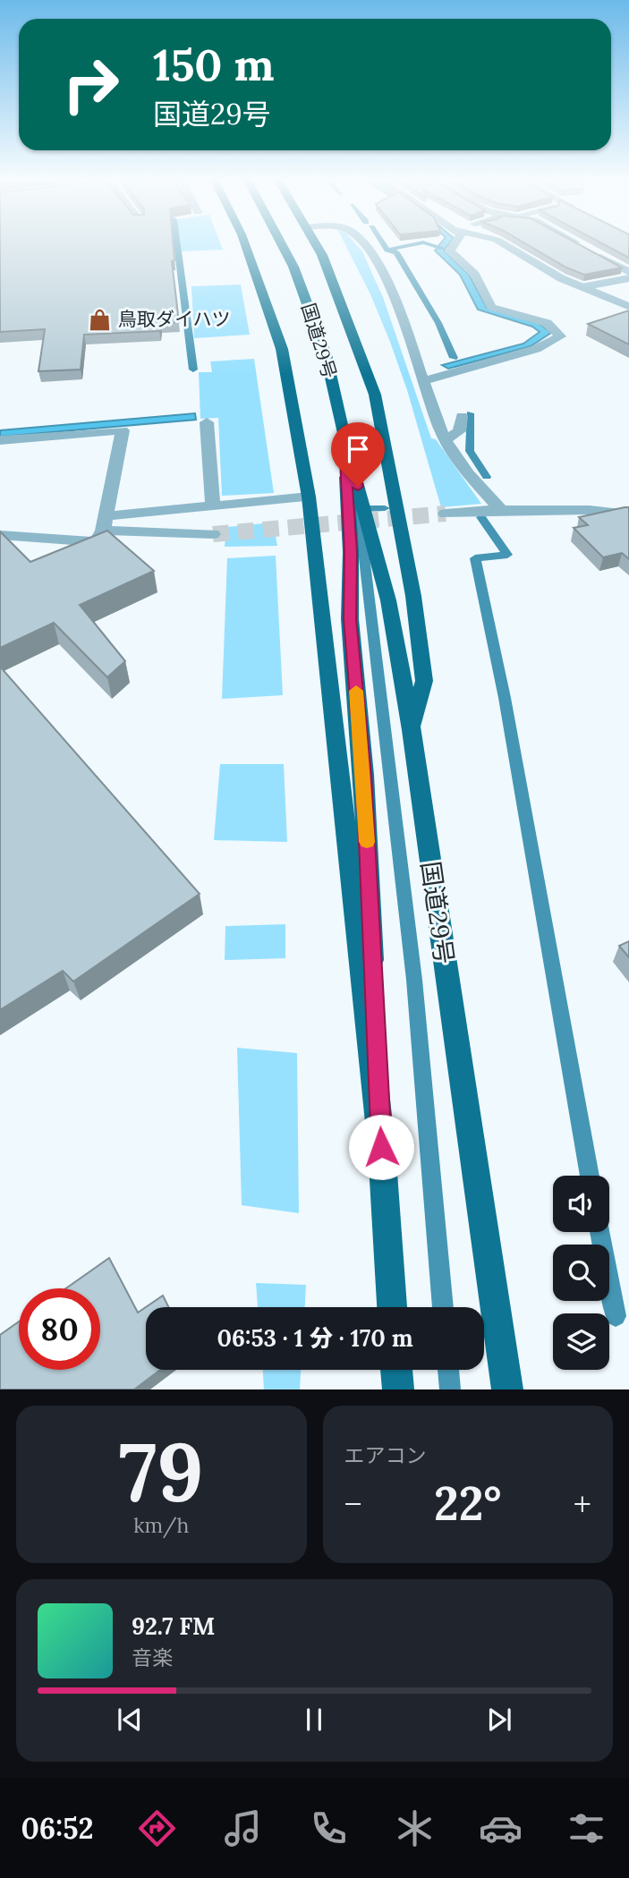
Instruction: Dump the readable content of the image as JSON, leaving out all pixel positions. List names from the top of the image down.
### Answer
{
  "streets": {
    "highway": ["国道29号"]
  },
  "places": {
    "shop": ["鳥取ダイハツ"]
  },
  "page": {
    "turn": ["150 m", "国道29号"],
    "limit": "80",
    "trip": "06:53 · 1 分 · 170 m",
    "tile": [
      ["79", "km/h"],
      "エアコン"
    ],
    "heat": ["−", "22°", "+"],
    "song": ["92.7 FM", "音楽"],
    "tabs": "06:52"
  }
}
